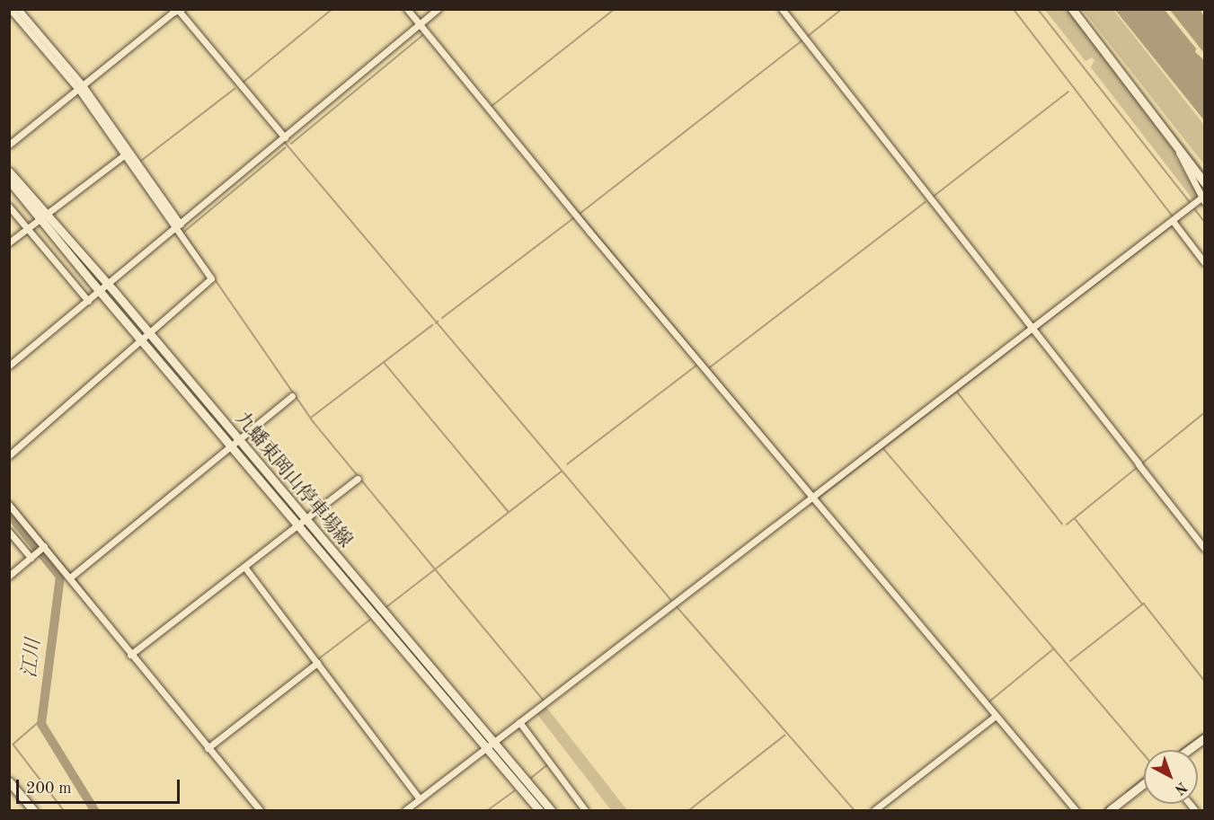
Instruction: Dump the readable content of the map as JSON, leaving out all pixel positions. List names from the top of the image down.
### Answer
{
  "streets": {
    "main road": ["九蟠東岡山停車場線"]
  },
  "water": ["江川"],
  "scale_bar": "200 m",
  "north": "bottom right"
}
